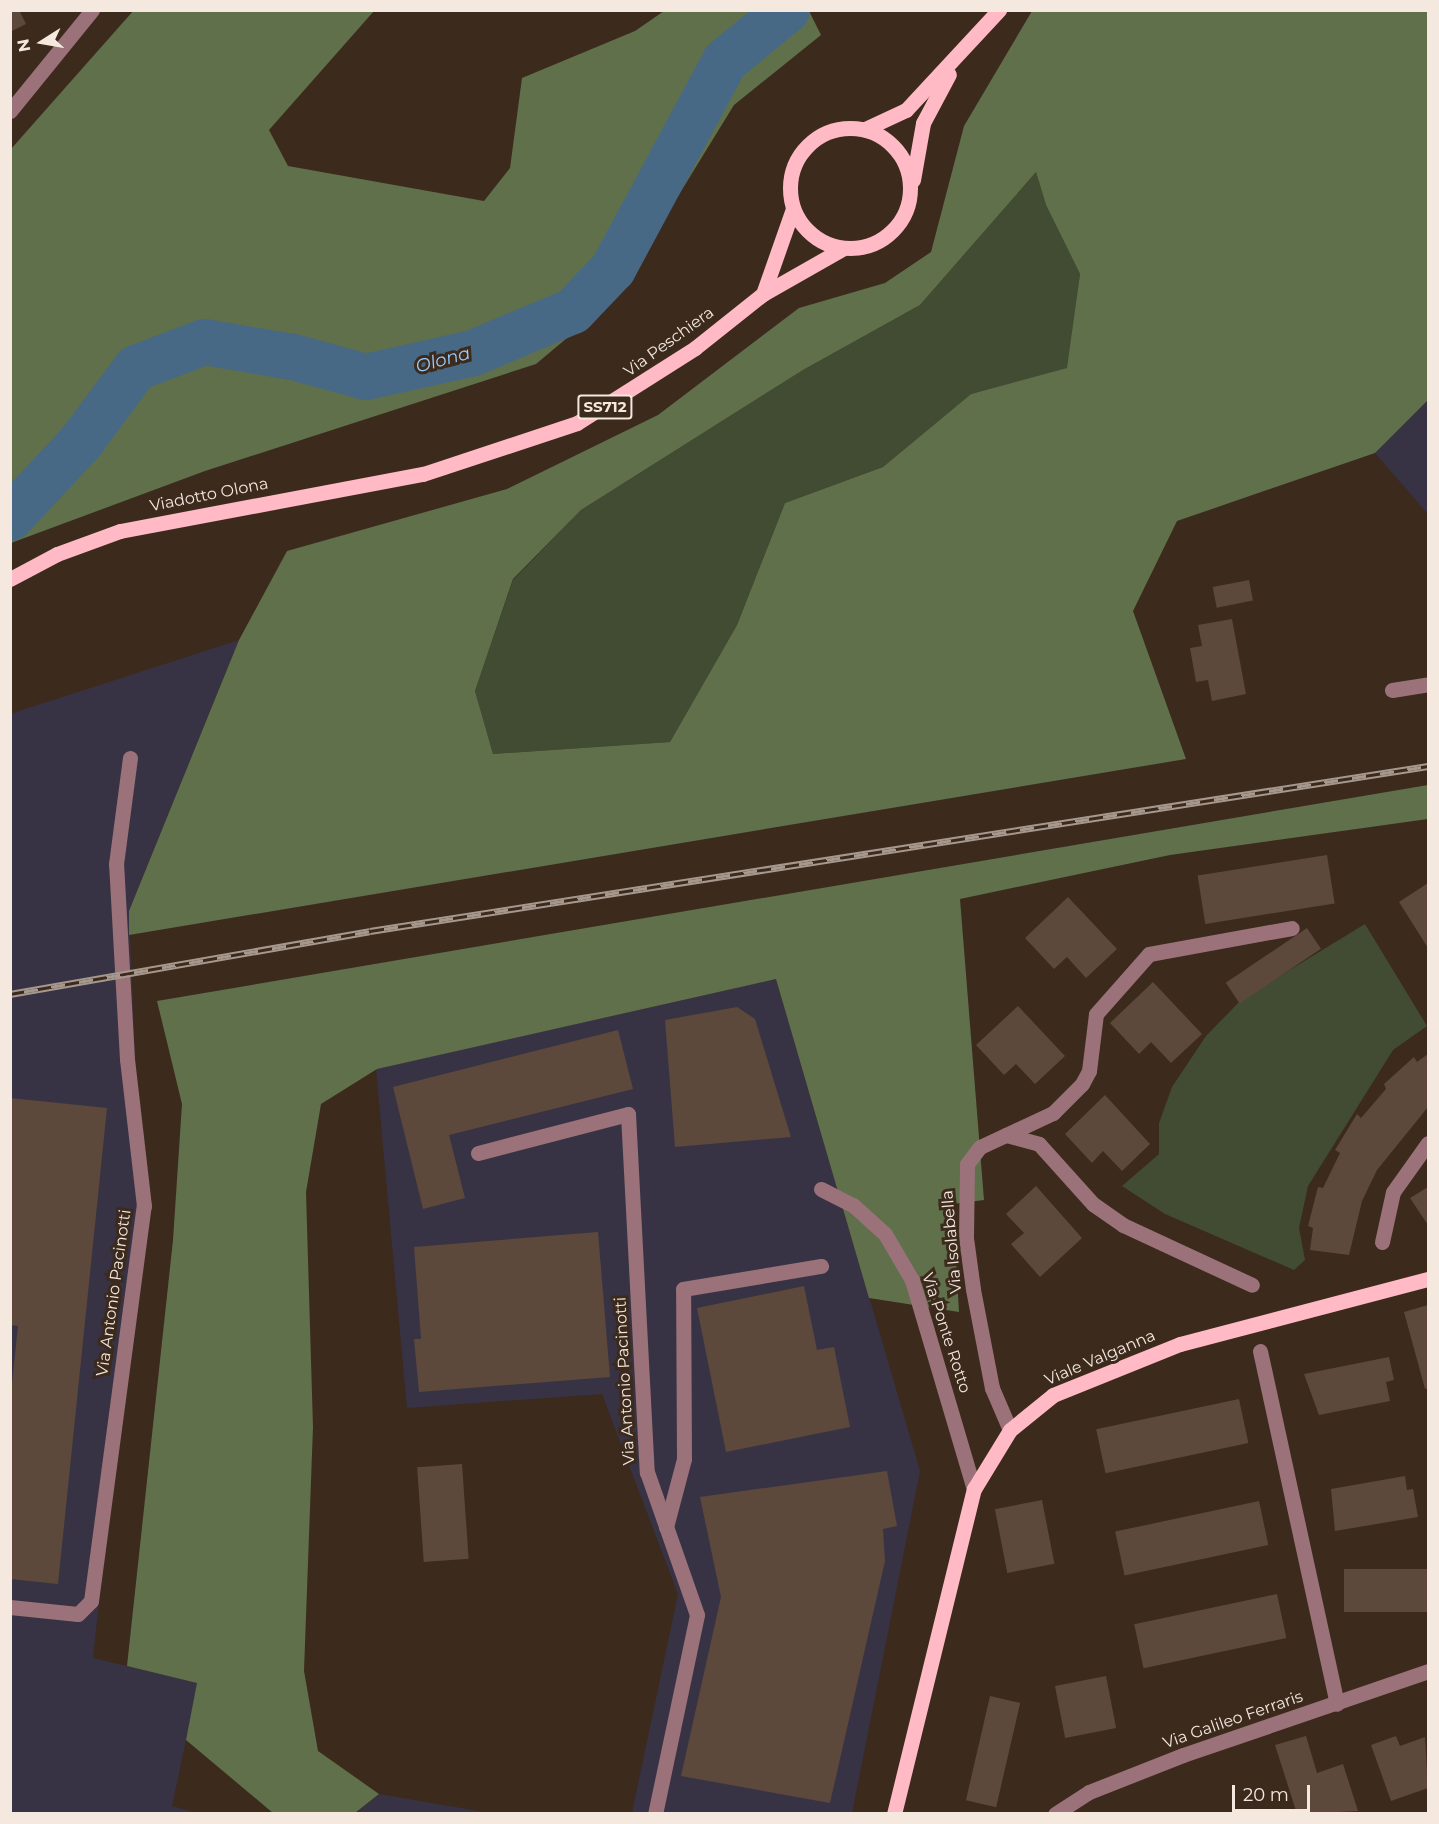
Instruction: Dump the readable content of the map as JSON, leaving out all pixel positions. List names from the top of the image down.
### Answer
{
  "streets": {
    "main road": [
      "Via Peschiera",
      "SS712",
      "Viadotto Olona",
      "Viale Valganna"
    ],
    "street": [
      "Via Isolabella",
      "Via Antonio Pacinotti",
      "Via Ponte Rotto",
      "Via Galileo Ferraris"
    ]
  },
  "crossings": [
    ["Via Peschiera", "Viadotto Olona"],
    ["Via Isolabella", "Viale Valganna"],
    ["Via Ponte Rotto", "Viale Valganna"]
  ],
  "water": ["Olona"],
  "scale_bar": "20 m",
  "north": "left"
}
